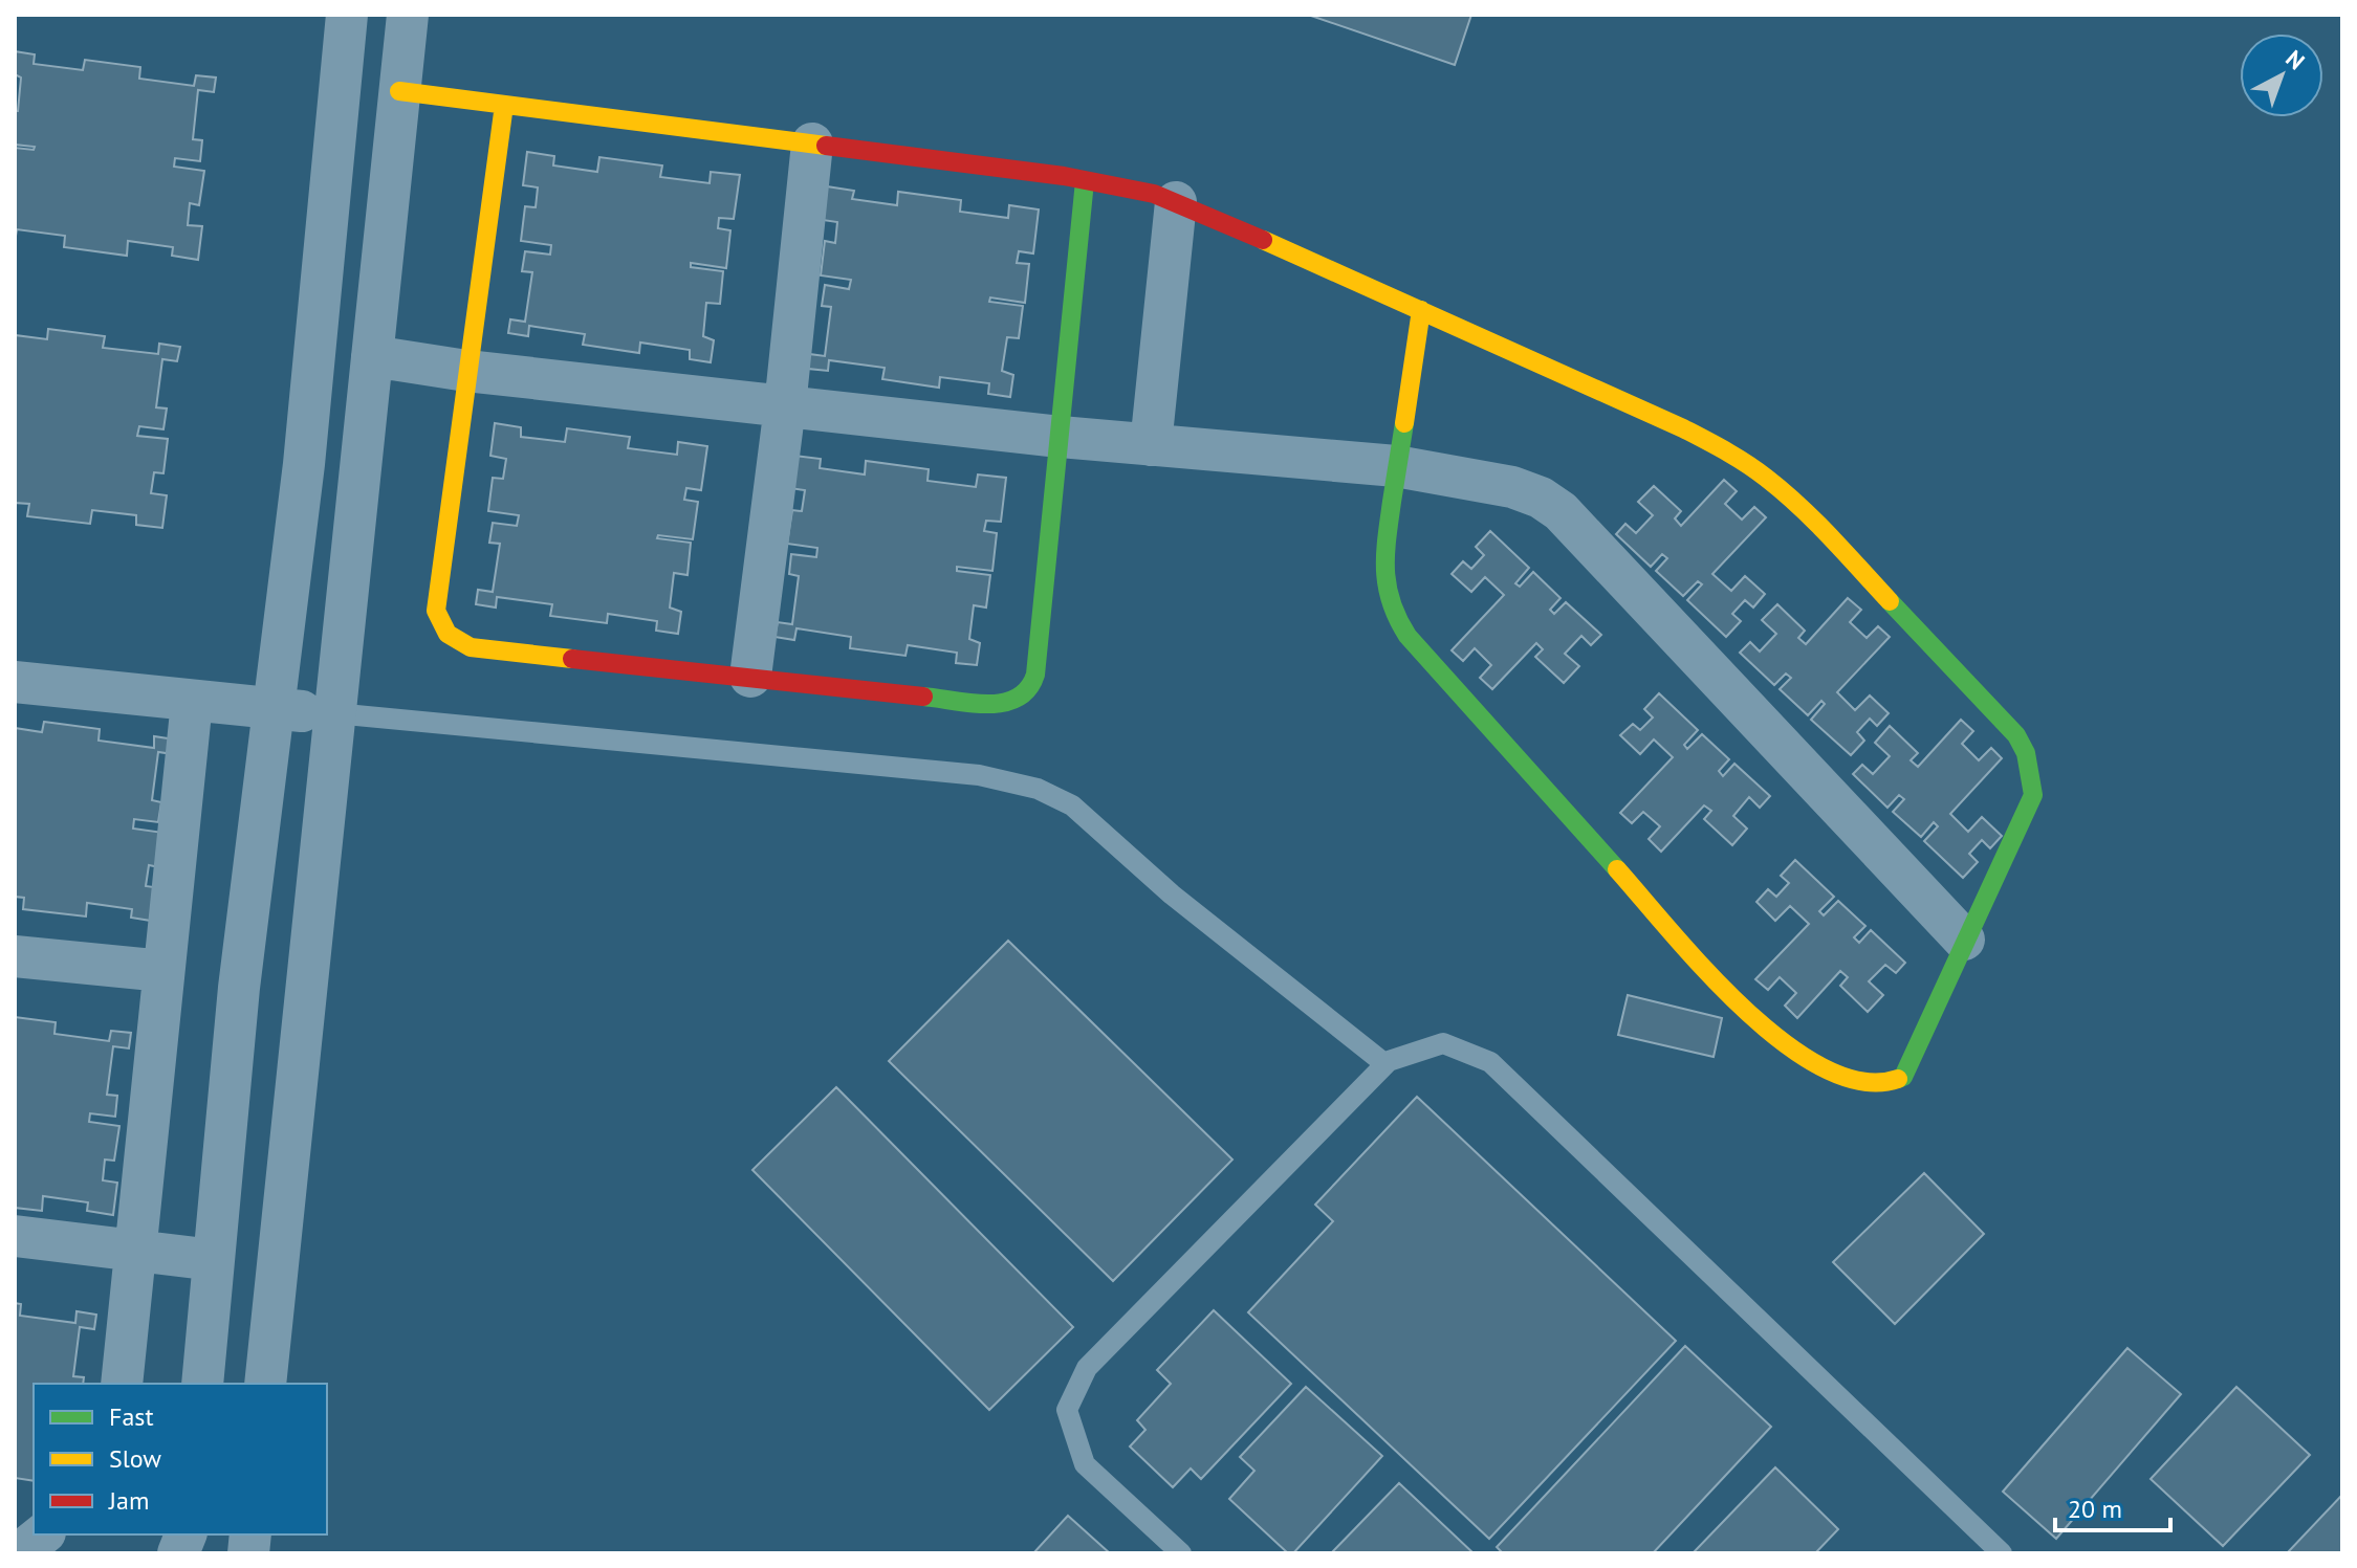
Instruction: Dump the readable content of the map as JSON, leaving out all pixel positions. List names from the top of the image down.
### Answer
{
  "legend": ["Fast", "Slow", "Jam"],
  "scale_bar": "20 m",
  "north": "top right"
}
